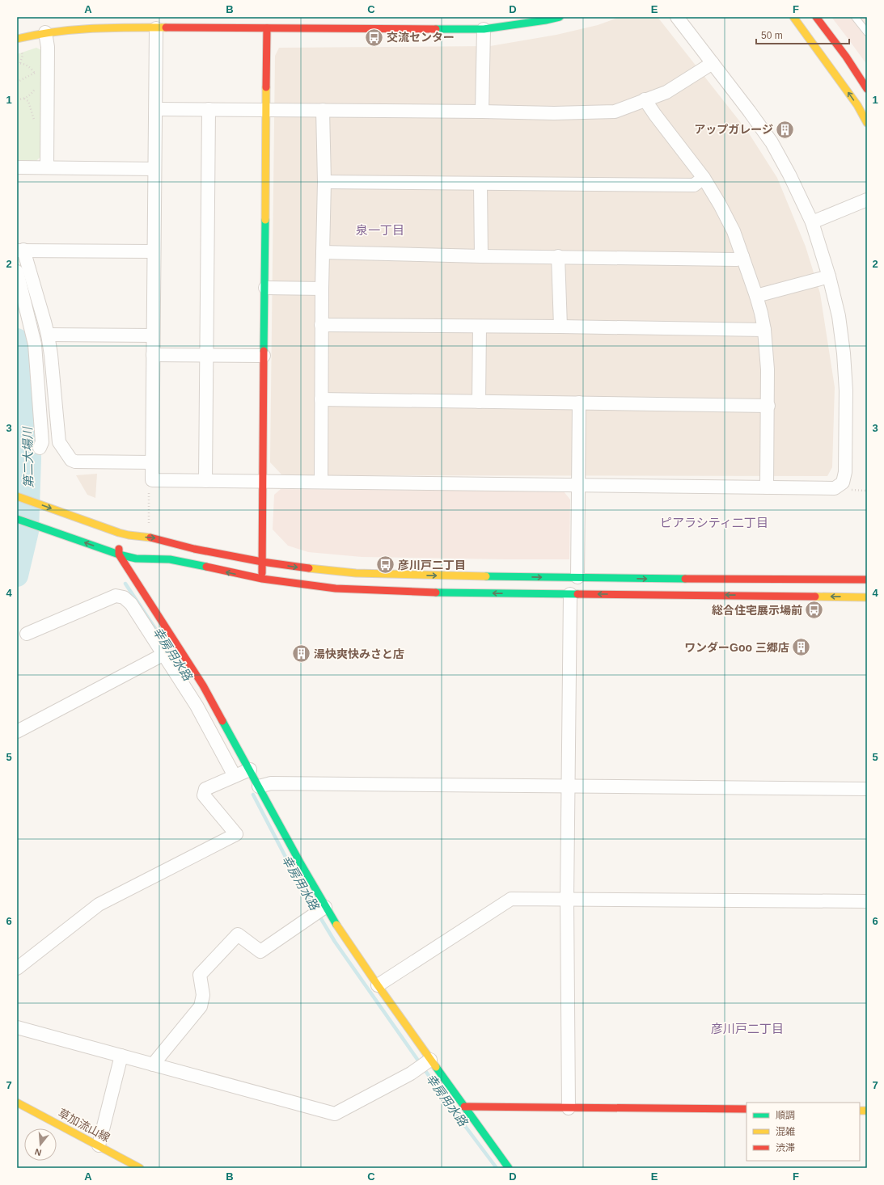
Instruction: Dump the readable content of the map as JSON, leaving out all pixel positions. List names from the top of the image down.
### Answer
{
  "streets": {
    "street": ["草加流山線"]
  },
  "districts": ["泉一丁目", "ピアラシティ二丁目", "彦川戸二丁目"],
  "water": ["第二大場川", "幸房用水路"],
  "places": {
    "bus stop": ["交流センター", "彦川戸二丁目", "総合住宅展示場前"],
    "building": ["アップガレージ", "ワンダーGoo 三郷店", "湯快爽快みさと店"]
  },
  "legend": ["順調", "混雑", "渋滞"],
  "scale_bar": "50 m",
  "north": "bottom",
  "grid": {
    "columns": [
      "A",
      "B",
      "C",
      "D",
      "E",
      "F"
    ],
    "rows": [
      "1",
      "2",
      "3",
      "4",
      "5",
      "6",
      "7"
    ]
  }
}
